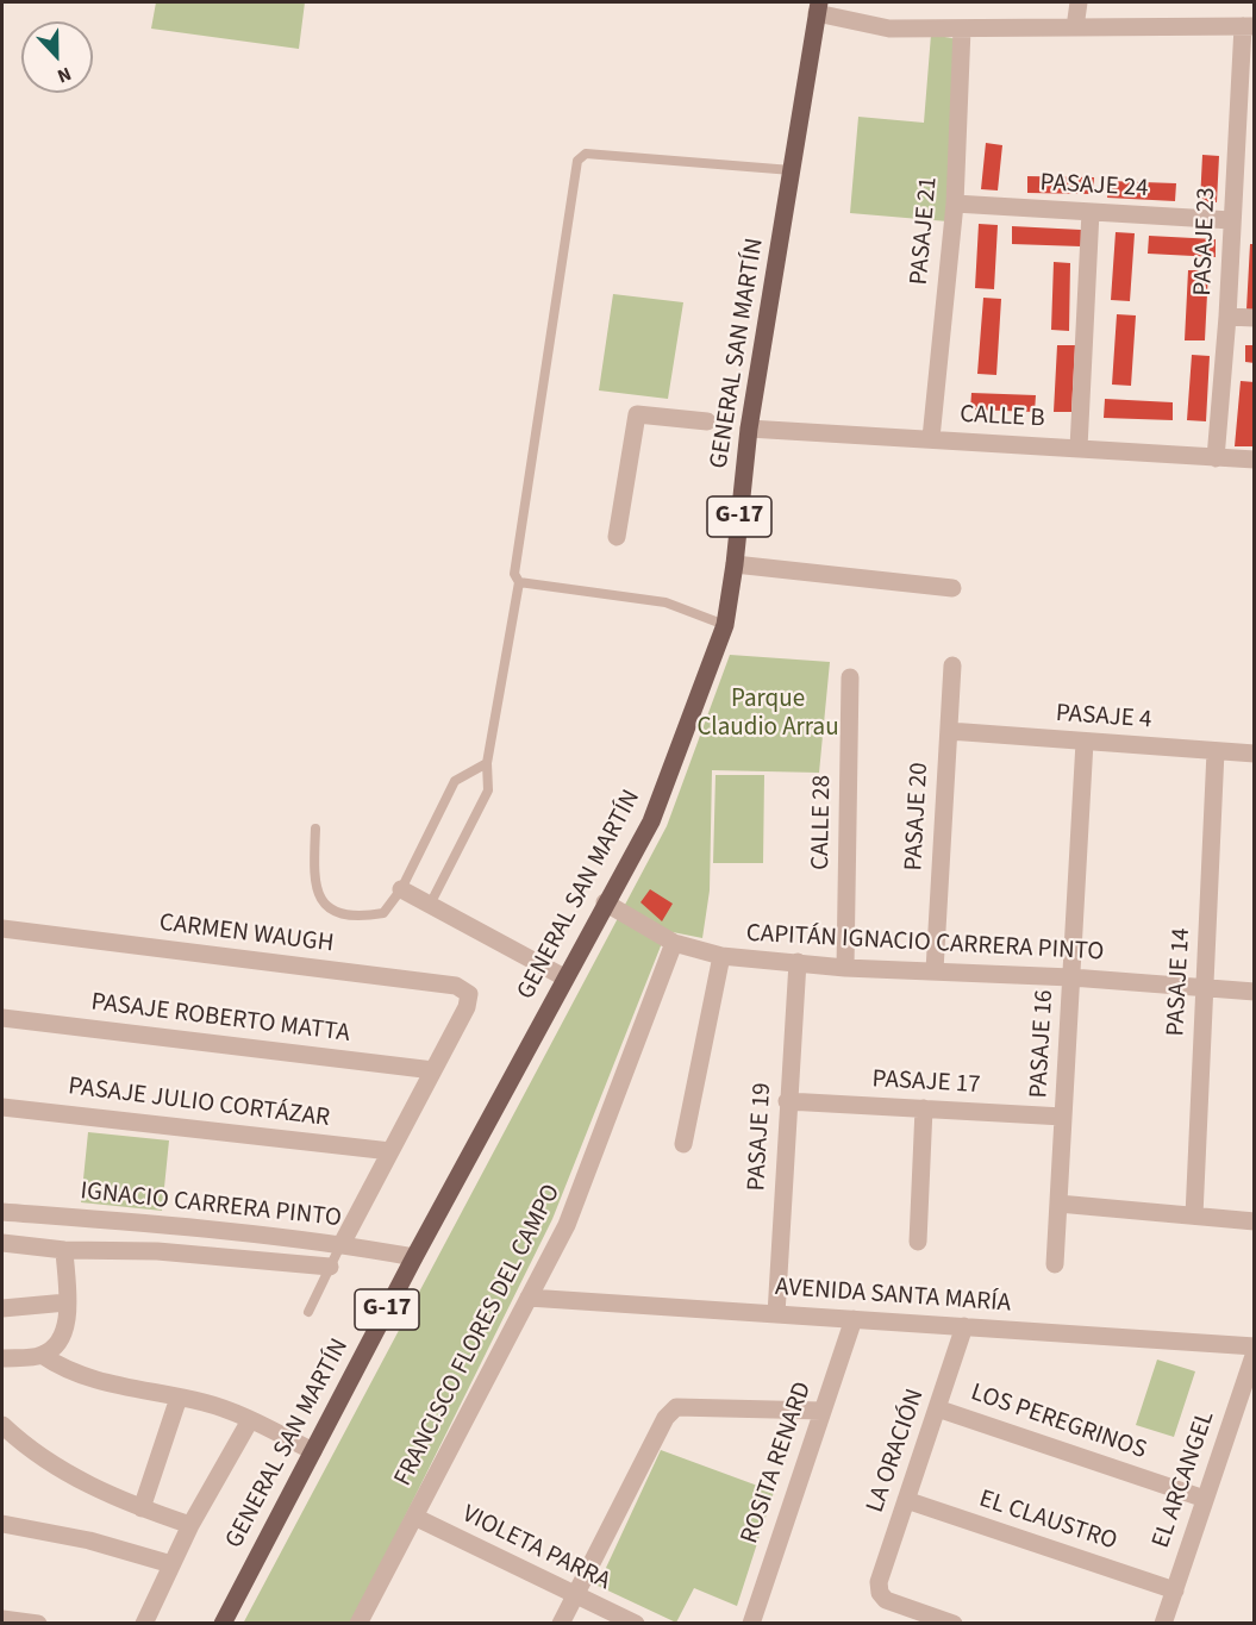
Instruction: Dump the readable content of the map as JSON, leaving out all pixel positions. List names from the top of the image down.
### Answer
{
  "streets": {
    "main road": ["GENERAL SAN MARTÍN", "G-17"],
    "street": [
      "PASAJE 24",
      "PASAJE 21",
      "PASAJE 23",
      "CALLE B",
      "PASAJE 4",
      "PASAJE 20",
      "CALLE 28",
      "CARMEN WAUGH",
      "CAPITÁN IGNACIO CARRERA PINTO",
      "PASAJE 14",
      "PASAJE ROBERTO MATTA",
      "PASAJE 16",
      "PASAJE 17",
      "PASAJE JULIO CORTÁZAR",
      "PASAJE 19",
      "IGNACIO CARRERA PINTO",
      "AVENIDA SANTA MARÍA",
      "FRANCISCO FLORES DEL CAMPO",
      "LOS PEREGRINOS",
      "LA ORACIÓN",
      "ROSITA RENARD",
      "EL ARCANGEL",
      "EL CLAUSTRO",
      "VIOLETA PARRA"
    ]
  },
  "crossings": [
    ["PASAJE 24", "PASAJE 21"],
    ["PASAJE 24", "PASAJE 23"],
    ["PASAJE 21", "CALLE B"],
    ["PASAJE 23", "CALLE B"],
    ["GENERAL SAN MARTÍN", "CALLE B"],
    ["GENERAL SAN MARTÍN", "CAPITÁN IGNACIO CARRERA PINTO"],
    ["GENERAL SAN MARTÍN", "IGNACIO CARRERA PINTO"],
    ["PASAJE 4", "PASAJE 20"],
    ["PASAJE 4", "PASAJE 14"],
    ["PASAJE 4", "PASAJE 16"],
    ["PASAJE 20", "CAPITÁN IGNACIO CARRERA PINTO"],
    ["CALLE 28", "CAPITÁN IGNACIO CARRERA PINTO"],
    ["CARMEN WAUGH", "PASAJE ROBERTO MATTA"],
    ["CAPITÁN IGNACIO CARRERA PINTO", "PASAJE 14"],
    ["CAPITÁN IGNACIO CARRERA PINTO", "PASAJE 16"],
    ["CAPITÁN IGNACIO CARRERA PINTO", "PASAJE 19"],
    ["CAPITÁN IGNACIO CARRERA PINTO", "FRANCISCO FLORES DEL CAMPO"],
    ["PASAJE 16", "PASAJE 17"],
    ["PASAJE 17", "PASAJE 19"],
    ["PASAJE 19", "AVENIDA SANTA MARÍA"],
    ["AVENIDA SANTA MARÍA", "FRANCISCO FLORES DEL CAMPO"],
    ["AVENIDA SANTA MARÍA", "LA ORACIÓN"],
    ["AVENIDA SANTA MARÍA", "ROSITA RENARD"],
    ["FRANCISCO FLORES DEL CAMPO", "VIOLETA PARRA"],
    ["LOS PEREGRINOS", "LA ORACIÓN"],
    ["LOS PEREGRINOS", "EL ARCANGEL"],
    ["LA ORACIÓN", "EL CLAUSTRO"],
    ["EL ARCANGEL", "EL CLAUSTRO"]
  ],
  "parks": ["Parque Claudio Arrau"],
  "north": "bottom"
}
